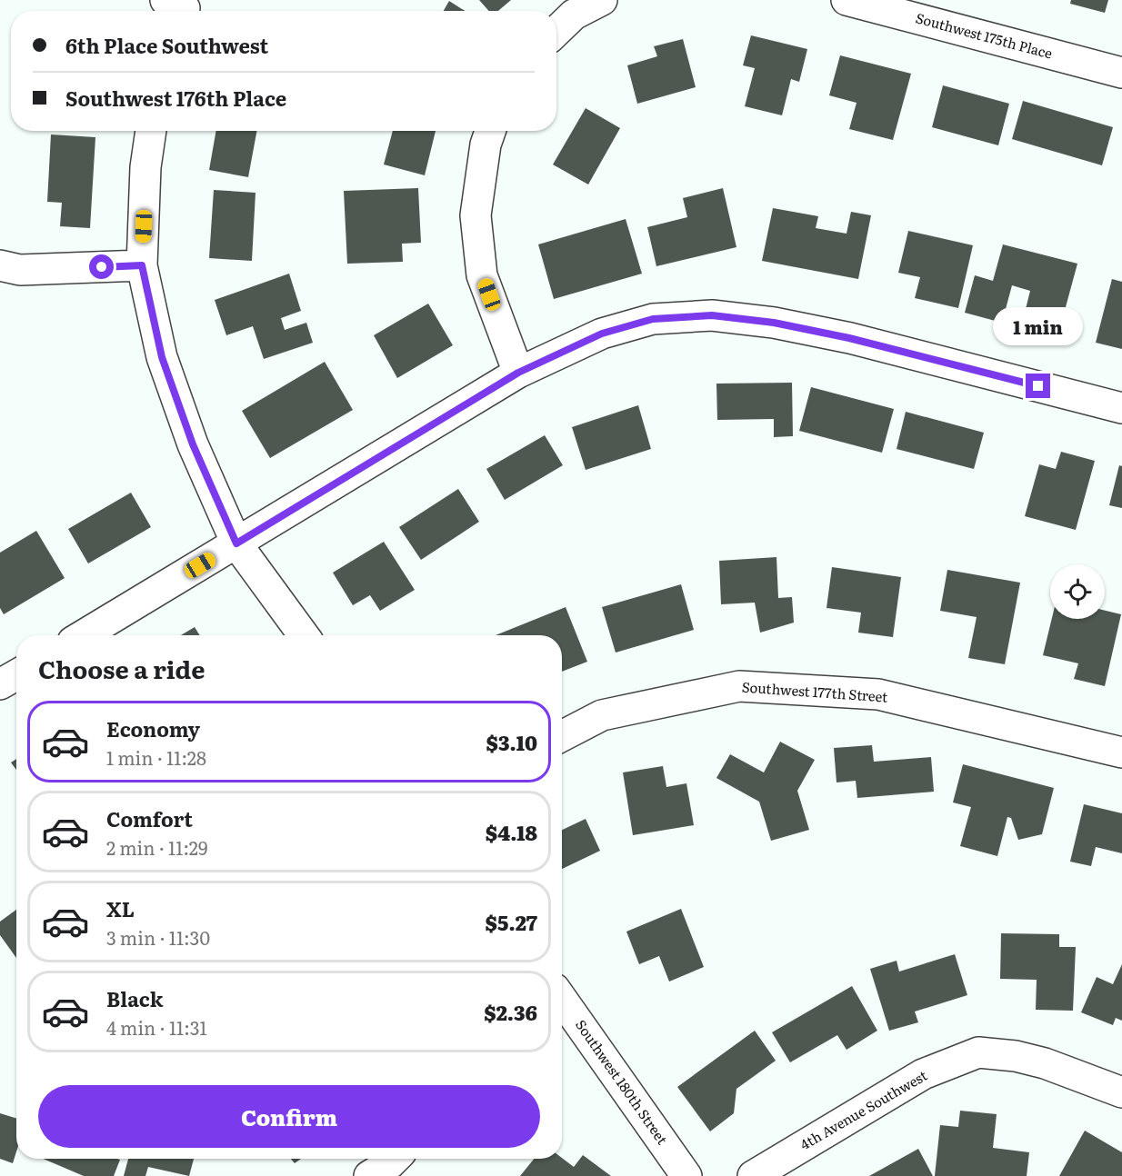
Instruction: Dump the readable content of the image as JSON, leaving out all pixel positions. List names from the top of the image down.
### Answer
{
  "streets": {
    "street": [
      "Southwest 175th Place",
      "Southwest 177th Street",
      "Southwest 180th Street",
      "4th Avenue Southwest"
    ]
  },
  "page": {
    "banner": ["6th Place Southwest", "Southwest 176th Place"],
    "bubble": "1 min",
    "heading": "Choose a ride",
    "list": [
      {
        "name": "Economy",
        "note": "1 min · 11:28",
        "value": "$3.10"
      },
      {
        "name": "Comfort",
        "note": "2 min · 11:29",
        "value": "$4.18"
      },
      {
        "name": "XL",
        "note": "3 min · 11:30",
        "value": "$5.27"
      },
      {
        "name": "Black",
        "note": "4 min · 11:31",
        "value": "$2.36"
      }
    ],
    "buttons": "Confirm"
  }
}
